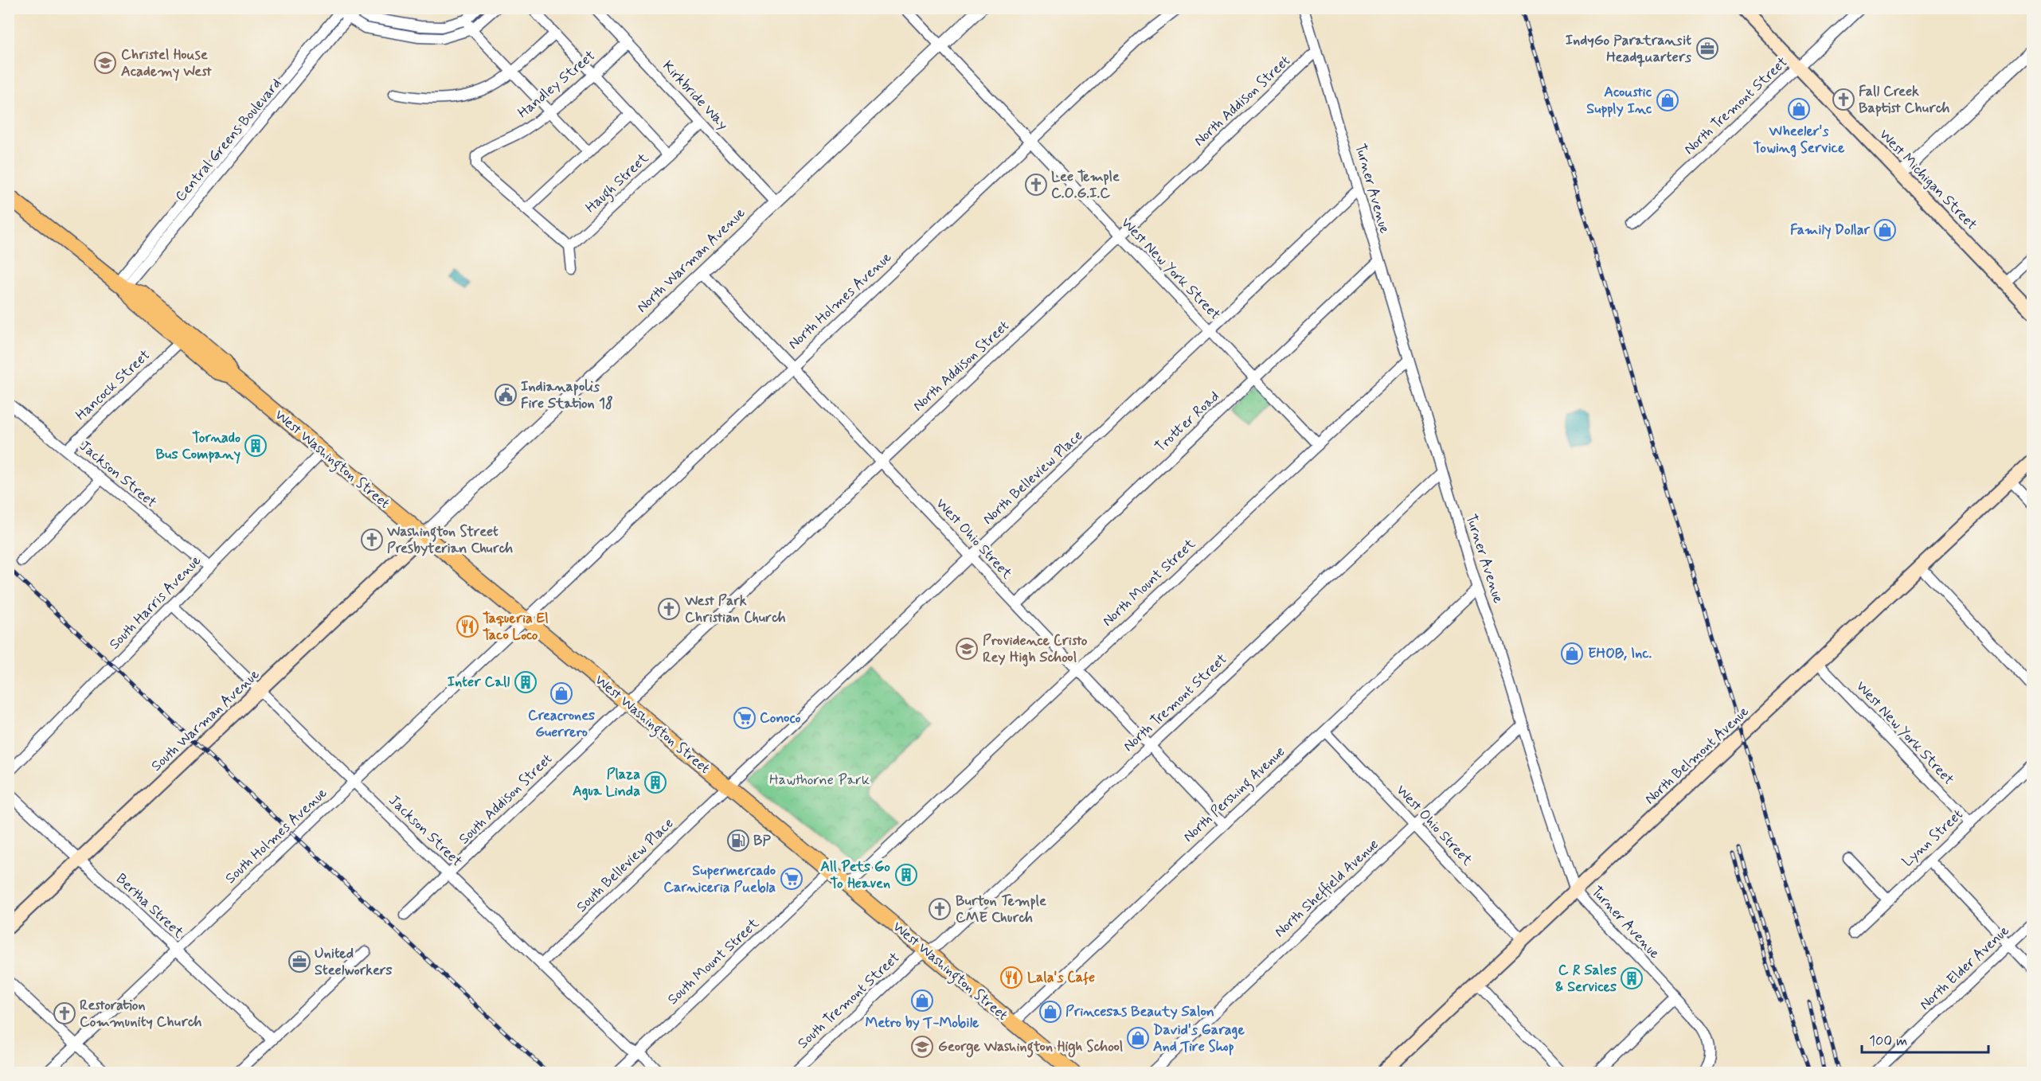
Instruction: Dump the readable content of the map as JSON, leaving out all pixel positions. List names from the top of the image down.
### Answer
{
  "streets": {
    "main road": [
      "West Michigan Street",
      "West Washington Street",
      "South Warman Avenue",
      "North Belmont Avenue"
    ],
    "street": [
      "Handley Street",
      "Kirkbride Way",
      "North Addison Street",
      "North Tremont Street",
      "Central Greens Boulevard",
      "Haugh Street",
      "Turner Avenue",
      "North Warman Avenue",
      "West New York Street",
      "North Holmes Avenue",
      "Hancock Street",
      "Trotter Road",
      "Jackson Street",
      "North Belleview Place",
      "West Ohio Street",
      "North Mount Street",
      "South Harris Avenue",
      "North Pershing Avenue",
      "South Addison Street",
      "South Holmes Avenue",
      "Lynn Street",
      "South Belleview Place",
      "North Sheffield Avenue",
      "Bertha Street",
      "South Mount Street",
      "North Elder Avenue",
      "South Tremont Street"
    ]
  },
  "crossings": [
    ["Handley Street", "Kirkbride Way"],
    ["Kirkbride Way", "Haugh Street"],
    ["Kirkbride Way", "North Warman Avenue"],
    ["North Addison Street", "Turner Avenue"],
    ["North Addison Street", "West New York Street"],
    ["North Addison Street", "West Washington Street"],
    ["North Addison Street", "West Ohio Street"],
    ["North Addison Street", "South Addison Street"],
    ["North Tremont Street", "West Michigan Street"],
    ["North Tremont Street", "Turner Avenue"],
    ["North Tremont Street", "West Washington Street"],
    ["North Tremont Street", "West Ohio Street"],
    ["North Tremont Street", "South Tremont Street"],
    ["Central Greens Boulevard", "West Washington Street"],
    ["Turner Avenue", "Trotter Road"],
    ["Turner Avenue", "North Belleview Place"],
    ["Turner Avenue", "North Mount Street"],
    ["Turner Avenue", "North Belmont Avenue"],
    ["Turner Avenue", "North Pershing Avenue"],
    ["Turner Avenue", "North Sheffield Avenue"],
    ["North Warman Avenue", "West New York Street"],
    ["North Warman Avenue", "West Washington Street"],
    ["North Warman Avenue", "West Ohio Street"],
    ["North Warman Avenue", "South Warman Avenue"],
    ["West New York Street", "North Holmes Avenue"],
    ["West New York Street", "Trotter Road"],
    ["West New York Street", "North Belleview Place"],
    ["West New York Street", "North Mount Street"],
    ["West New York Street", "North Belmont Avenue"],
    ["West New York Street", "Lynn Street"],
    ["North Holmes Avenue", "West Washington Street"],
    ["North Holmes Avenue", "West Ohio Street"],
    ["North Holmes Avenue", "South Holmes Avenue"],
    ["Hancock Street", "West Washington Street"],
    ["Hancock Street", "Jackson Street"],
    ["Trotter Road", "West Ohio Street"],
    ["West Washington Street", "North Belleview Place"],
    ["West Washington Street", "North Mount Street"],
    ["West Washington Street", "South Harris Avenue"],
    ["West Washington Street", "South Warman Avenue"],
    ["West Washington Street", "North Pershing Avenue"],
    ["West Washington Street", "South Addison Street"],
    ["West Washington Street", "South Holmes Avenue"],
    ["West Washington Street", "South Belleview Place"],
    ["West Washington Street", "South Mount Street"],
    ["West Washington Street", "South Tremont Street"],
    ["Jackson Street", "South Harris Avenue"],
    ["Jackson Street", "South Warman Avenue"],
    ["Jackson Street", "South Addison Street"],
    ["Jackson Street", "South Holmes Avenue"],
    ["Jackson Street", "South Belleview Place"],
    ["Jackson Street", "South Mount Street"],
    ["North Belleview Place", "West Ohio Street"],
    ["North Belleview Place", "South Belleview Place"],
    ["West Ohio Street", "North Mount Street"],
    ["West Ohio Street", "North Belmont Avenue"],
    ["West Ohio Street", "North Pershing Avenue"],
    ["West Ohio Street", "North Sheffield Avenue"],
    ["South Warman Avenue", "Bertha Street"],
    ["South Holmes Avenue", "Bertha Street"]
  ],
  "parks": ["Hawthorne Park"],
  "places": {
    "office": ["IndyGo Paratransit Headquarters", "United Steelworkers"],
    "school or university": ["Christel House Academy West", "Providence Cristo Rey High School", "George Washington High School"],
    "church": [
      "Fall Creek Baptist Church",
      "Lee Temple C.O.G.I.C",
      "Washington Street Presbyterian Church",
      "West Park Christian Church",
      "Burton Temple CME Church",
      "Restoration Community Church"
    ],
    "shop": [
      "Acoustic Supply Inc",
      "Wheeler's Towing Service",
      "Family Dollar",
      "EHOB, Inc.",
      "Creacrones Guerrero",
      "Metro by T-Mobile",
      "Princesas Beauty Salon",
      "David's Garage And Tire Shop"
    ],
    "public building": ["Indianapolis Fire Station 18"],
    "building": [
      "Tornado Bus Company",
      "Inter Call",
      "Plaza Agua Linda",
      "All Pets Go To Heaven",
      "C R Sales & Services"
    ],
    "restaurant": ["Taqueria El Taco Loco", "Lala's Cafe"],
    "supermarket": ["Conoco", "Supermercado Carniceria Puebla"],
    "fuel station": ["BP"]
  },
  "scale_bar": "100 m"
}
